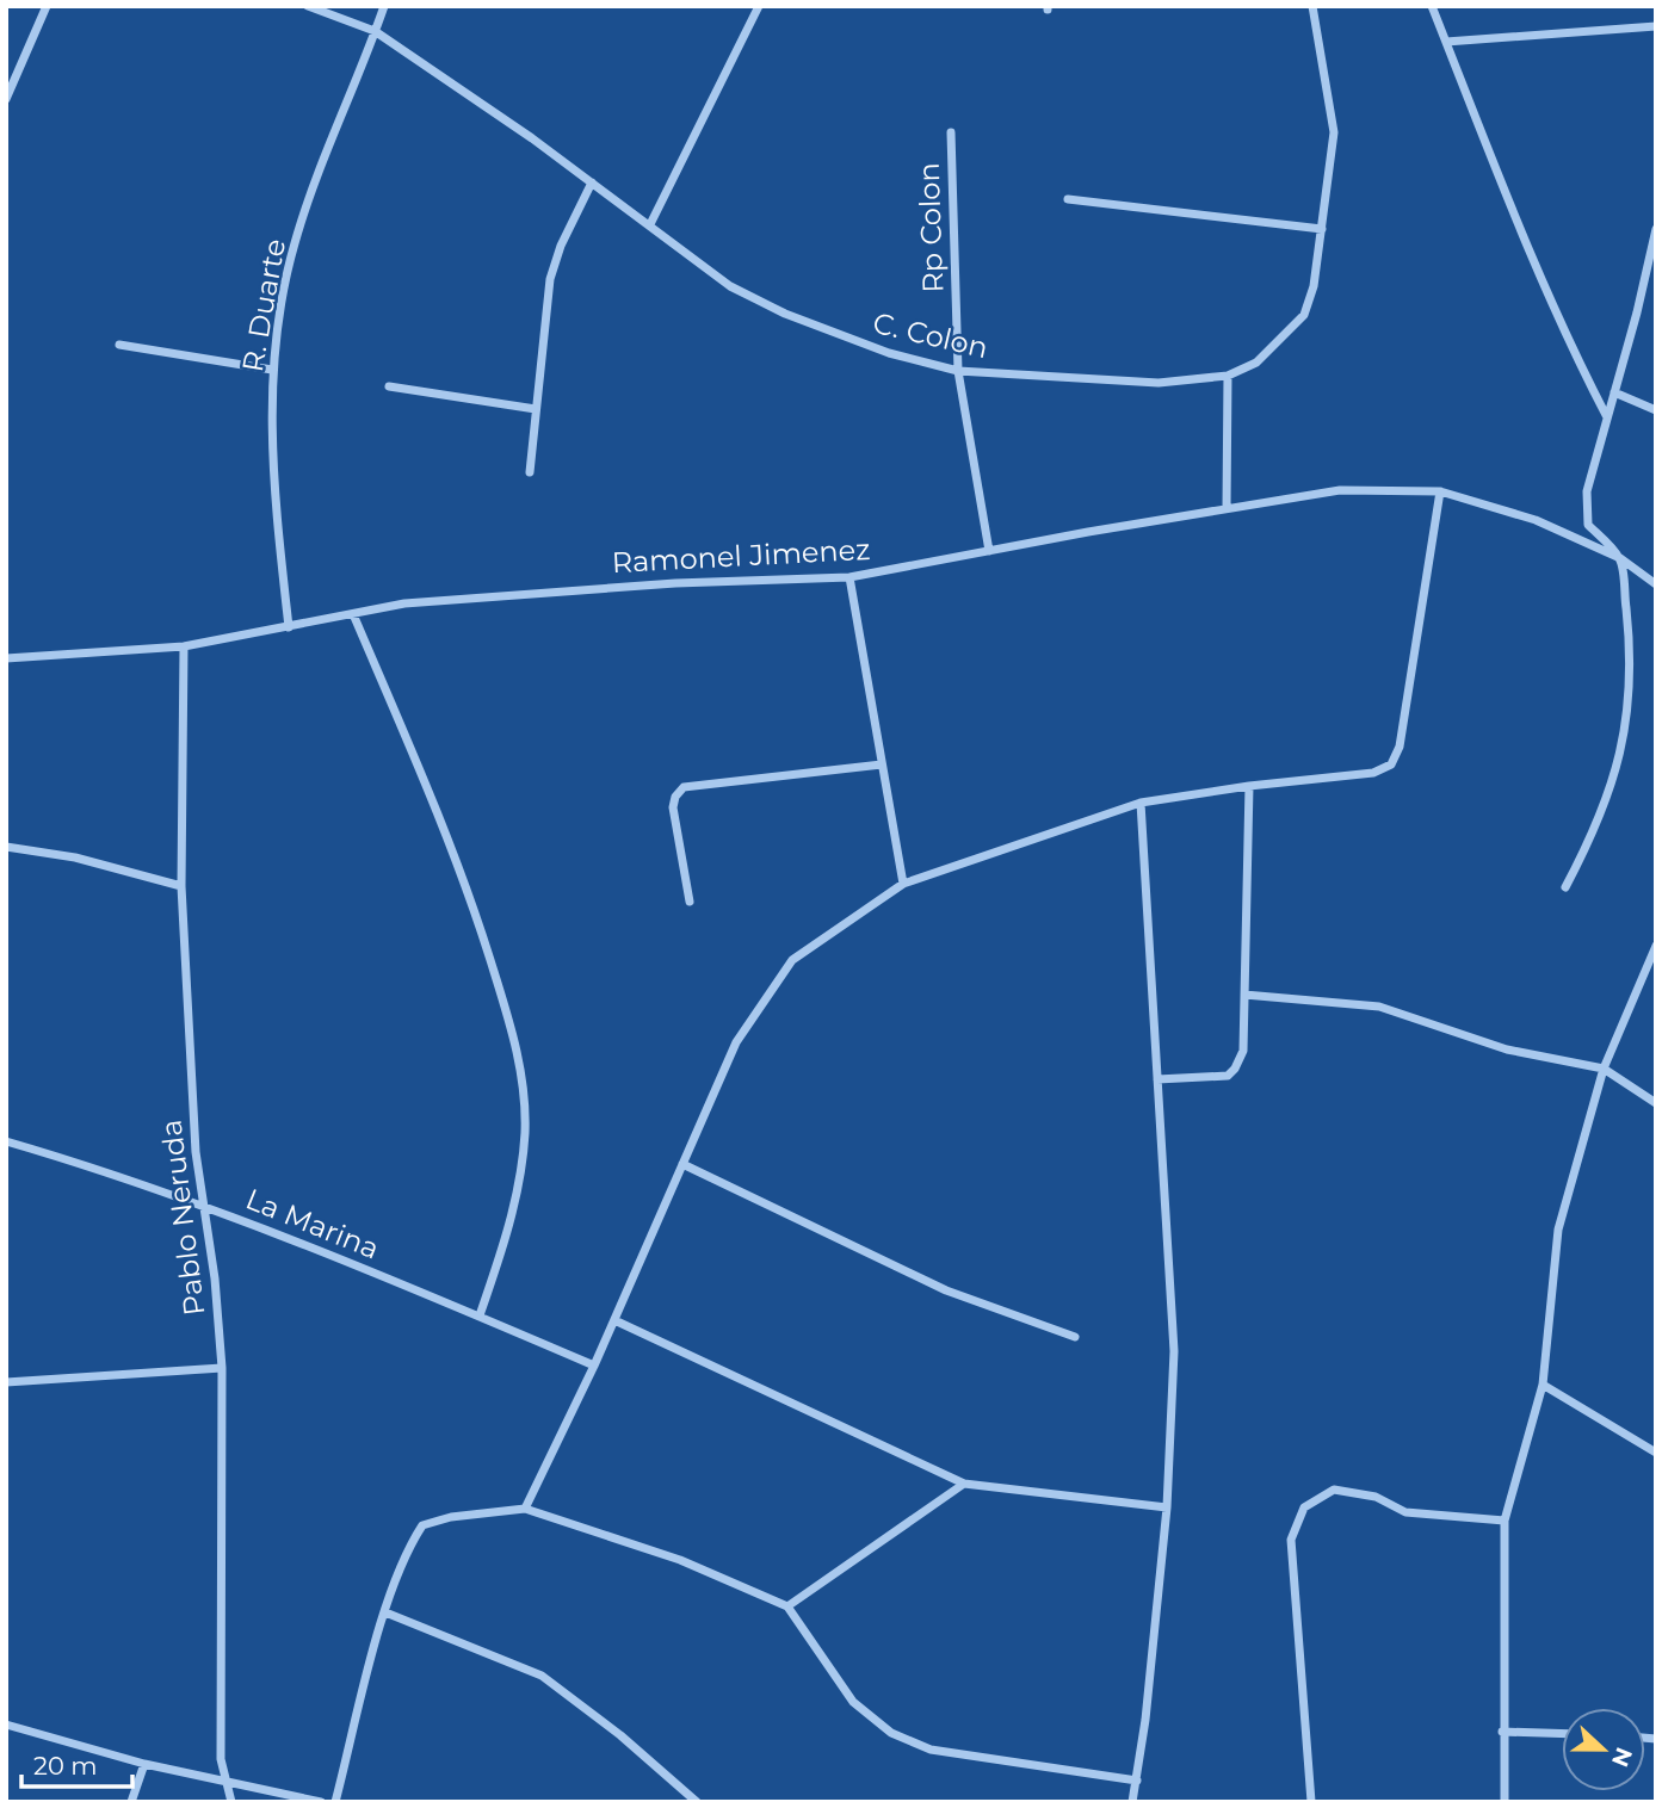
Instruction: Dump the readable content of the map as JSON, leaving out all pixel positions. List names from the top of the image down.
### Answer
{
  "streets": {
    "street": [
      "Rp Colon",
      "R. Duarte",
      "C. Colon",
      "Ramonel Jimenez",
      "Pablo Neruda",
      "La Marina"
    ]
  },
  "crossings": [
    ["Rp Colon", "C. Colon"],
    ["Rp Colon", "Ramonel Jimenez"],
    ["R. Duarte", "C. Colon"],
    ["R. Duarte", "Ramonel Jimenez"],
    ["Ramonel Jimenez", "Pablo Neruda"],
    ["Pablo Neruda", "La Marina"]
  ],
  "scale_bar": "20 m",
  "north": "right"
}
